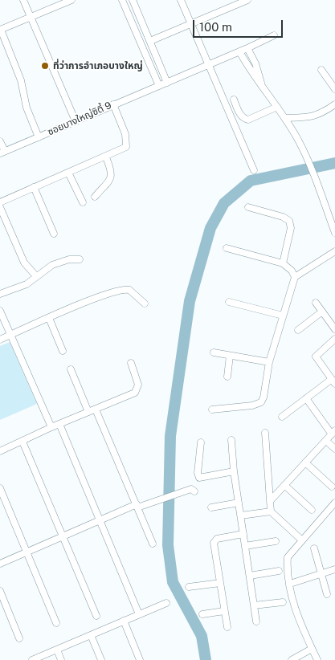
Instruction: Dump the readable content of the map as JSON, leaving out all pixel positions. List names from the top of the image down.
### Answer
{
  "streets": {
    "street": ["ซอยบางใหญ่ซิตี้ 9"]
  },
  "places": ["ที่ว่าการอำเภอบางใหญ่"],
  "scale_bar": "100 m"
}
